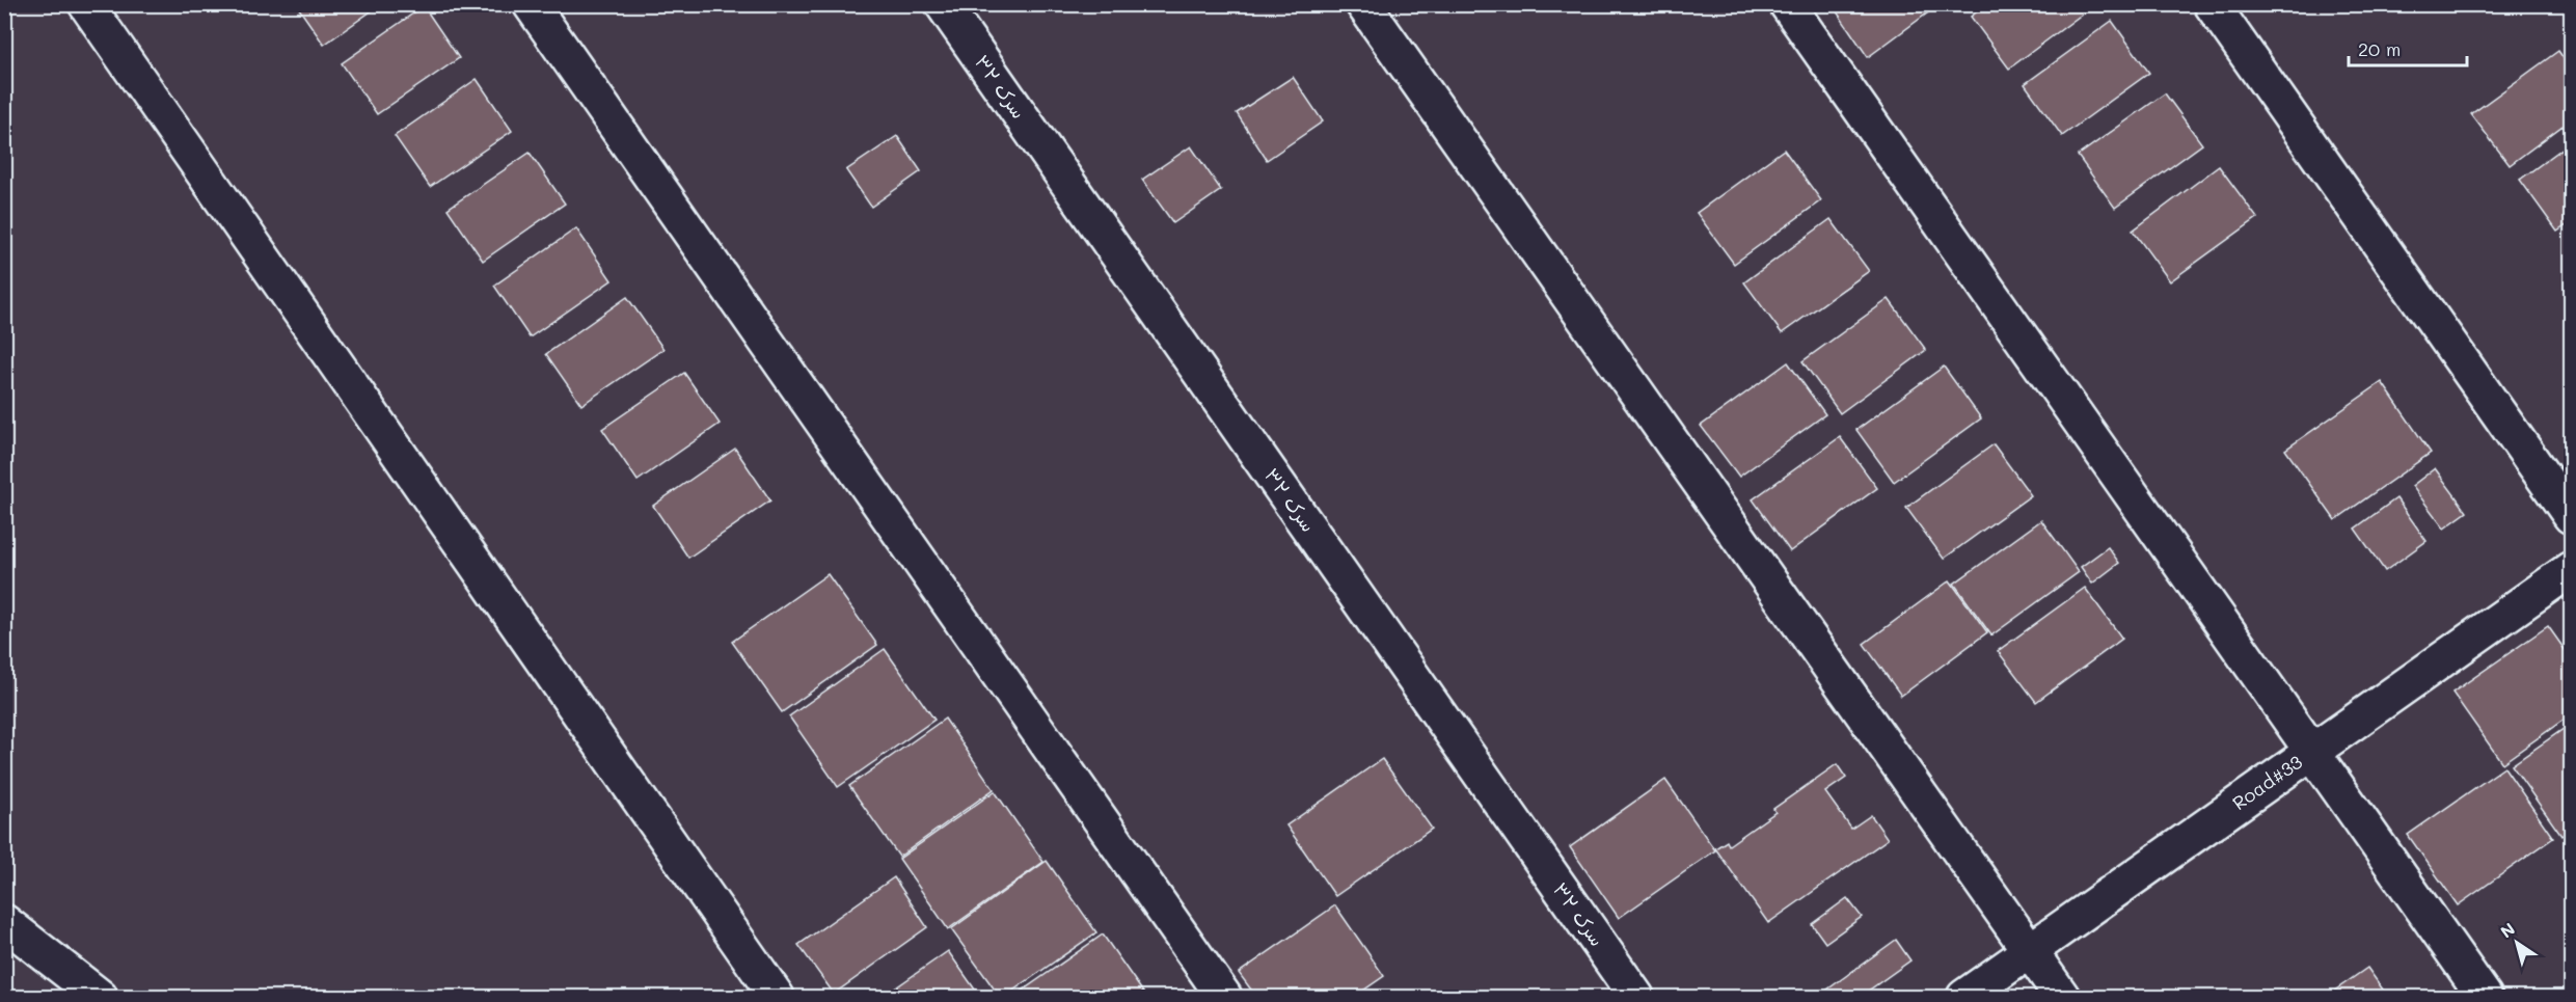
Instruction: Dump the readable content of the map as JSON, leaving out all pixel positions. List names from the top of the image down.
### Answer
{
  "streets": {
    "street": ["سرک ۳۲", "Road#33"]
  },
  "scale_bar": "20 m",
  "north": "top left"
}
